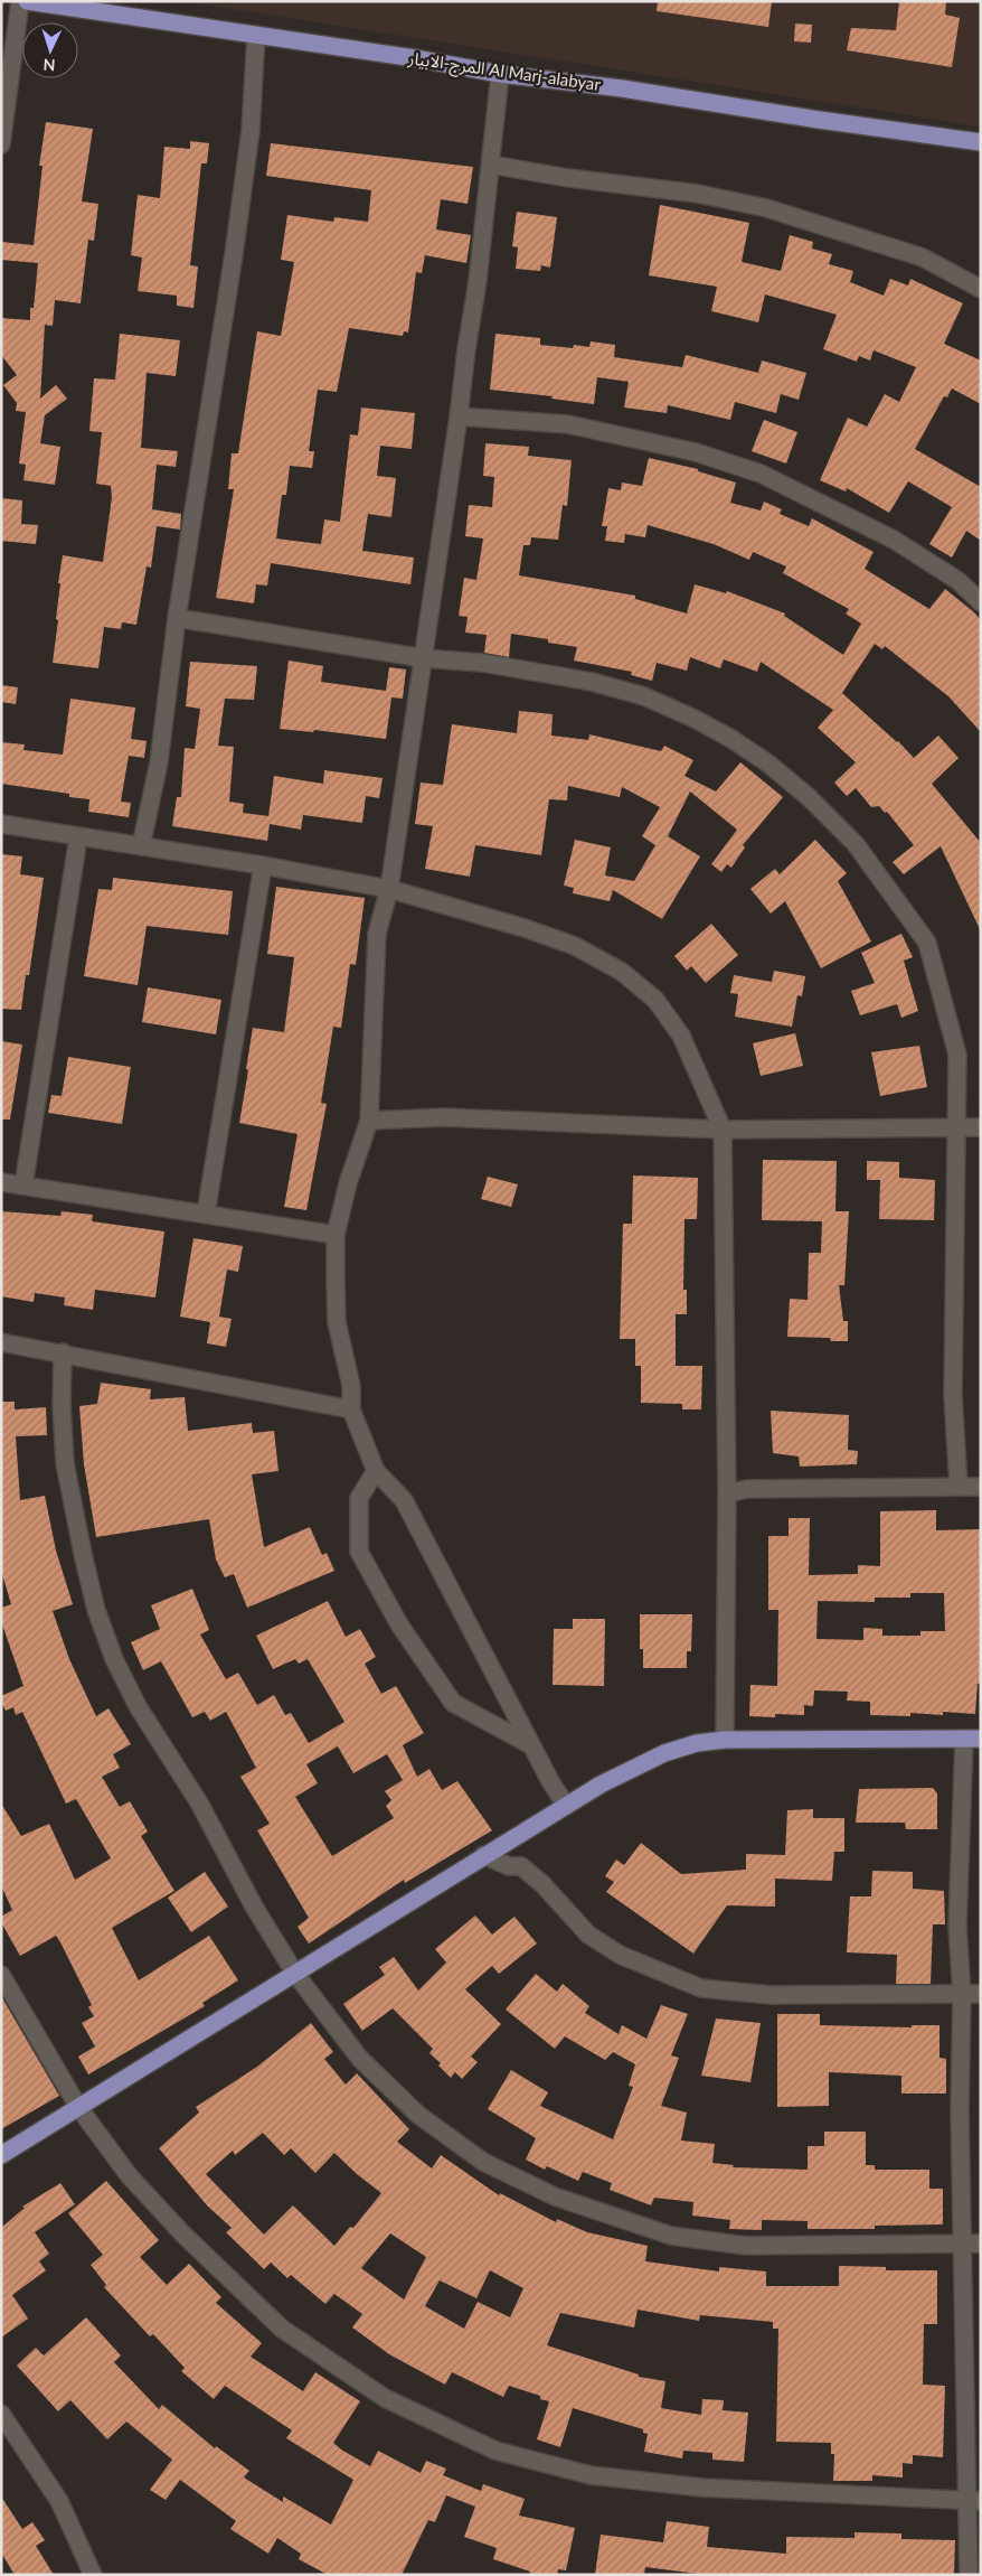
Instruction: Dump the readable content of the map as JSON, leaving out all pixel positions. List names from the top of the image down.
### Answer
{
  "streets": {
    "main road": ["المرج-الابيار Al Marj-alabyar"]
  },
  "north": "bottom"
}
